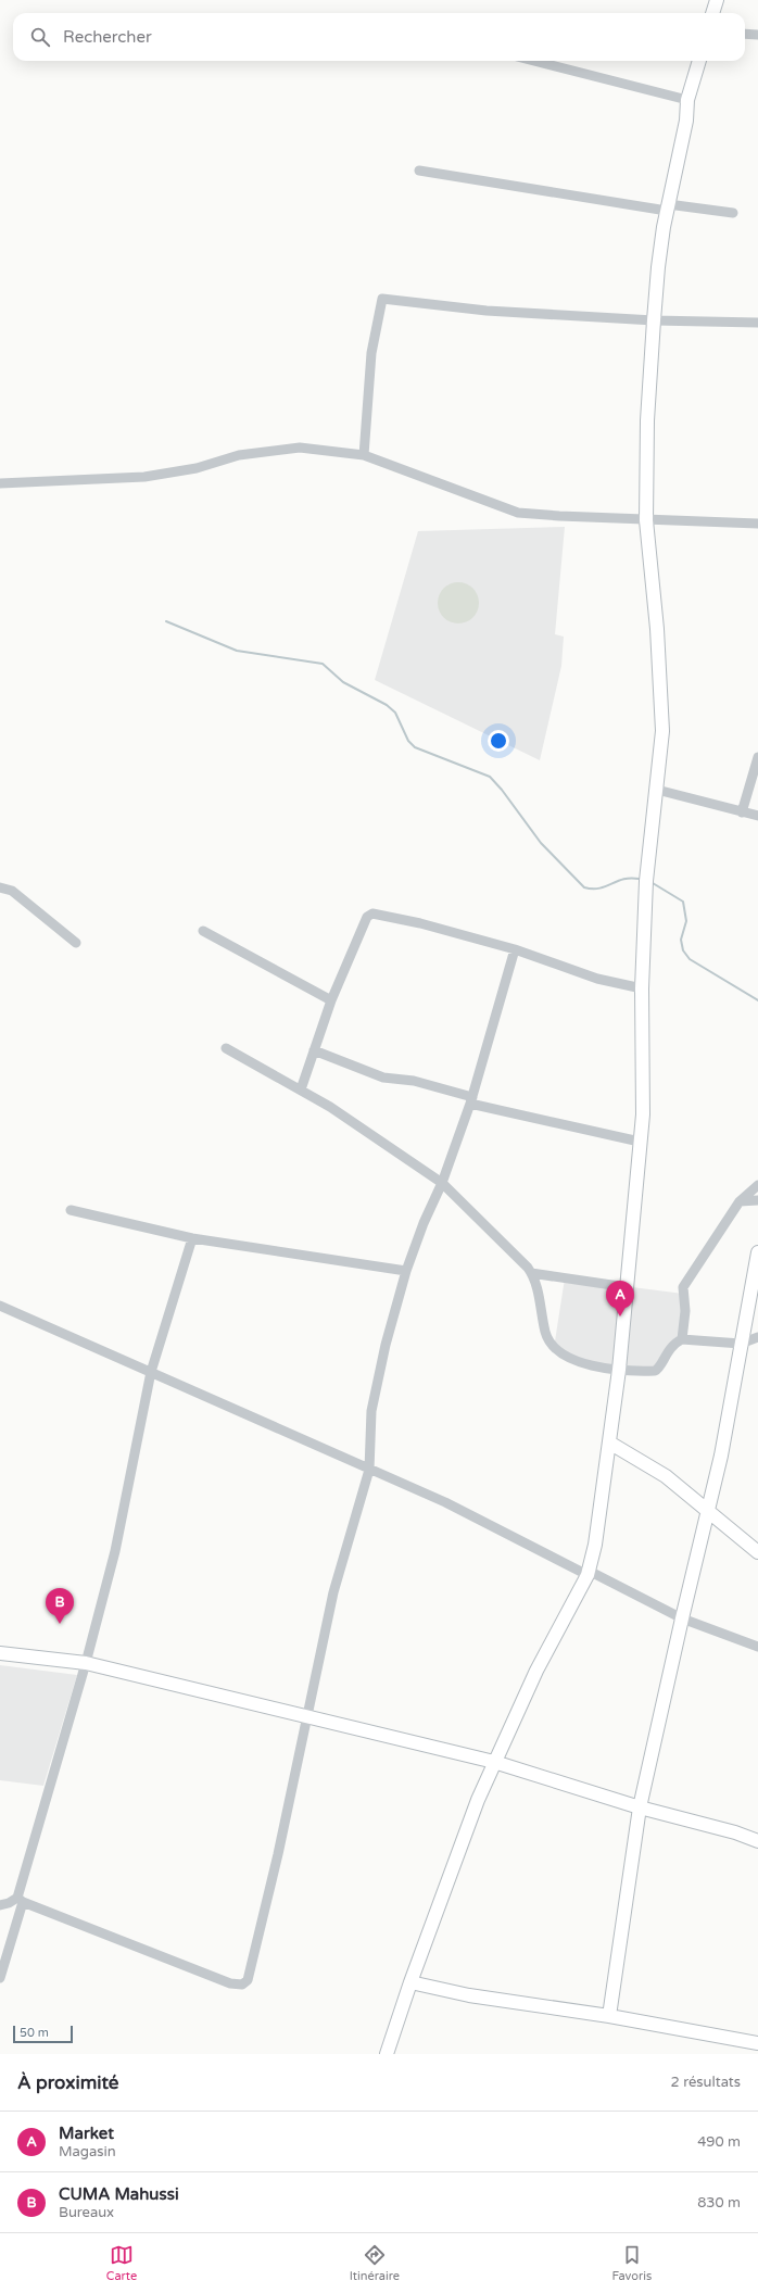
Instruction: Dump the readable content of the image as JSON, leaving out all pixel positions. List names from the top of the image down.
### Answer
{
  "scale_bar": "50 m",
  "page": {
    "search": "Rechercher",
    "pins": ["A", "B"],
    "scale": "50 m",
    "heading": ["À proximité", "2 résultats"],
    "list": [
      {
        "mark": "A",
        "name": "Market",
        "note": "Magasin",
        "value": "490 m"
      },
      {
        "mark": "B",
        "name": "CUMA Mahussi",
        "note": "Bureaux",
        "value": "830 m"
      }
    ],
    "nav": ["Carte", "Itinéraire", "Favoris"]
  }
}
